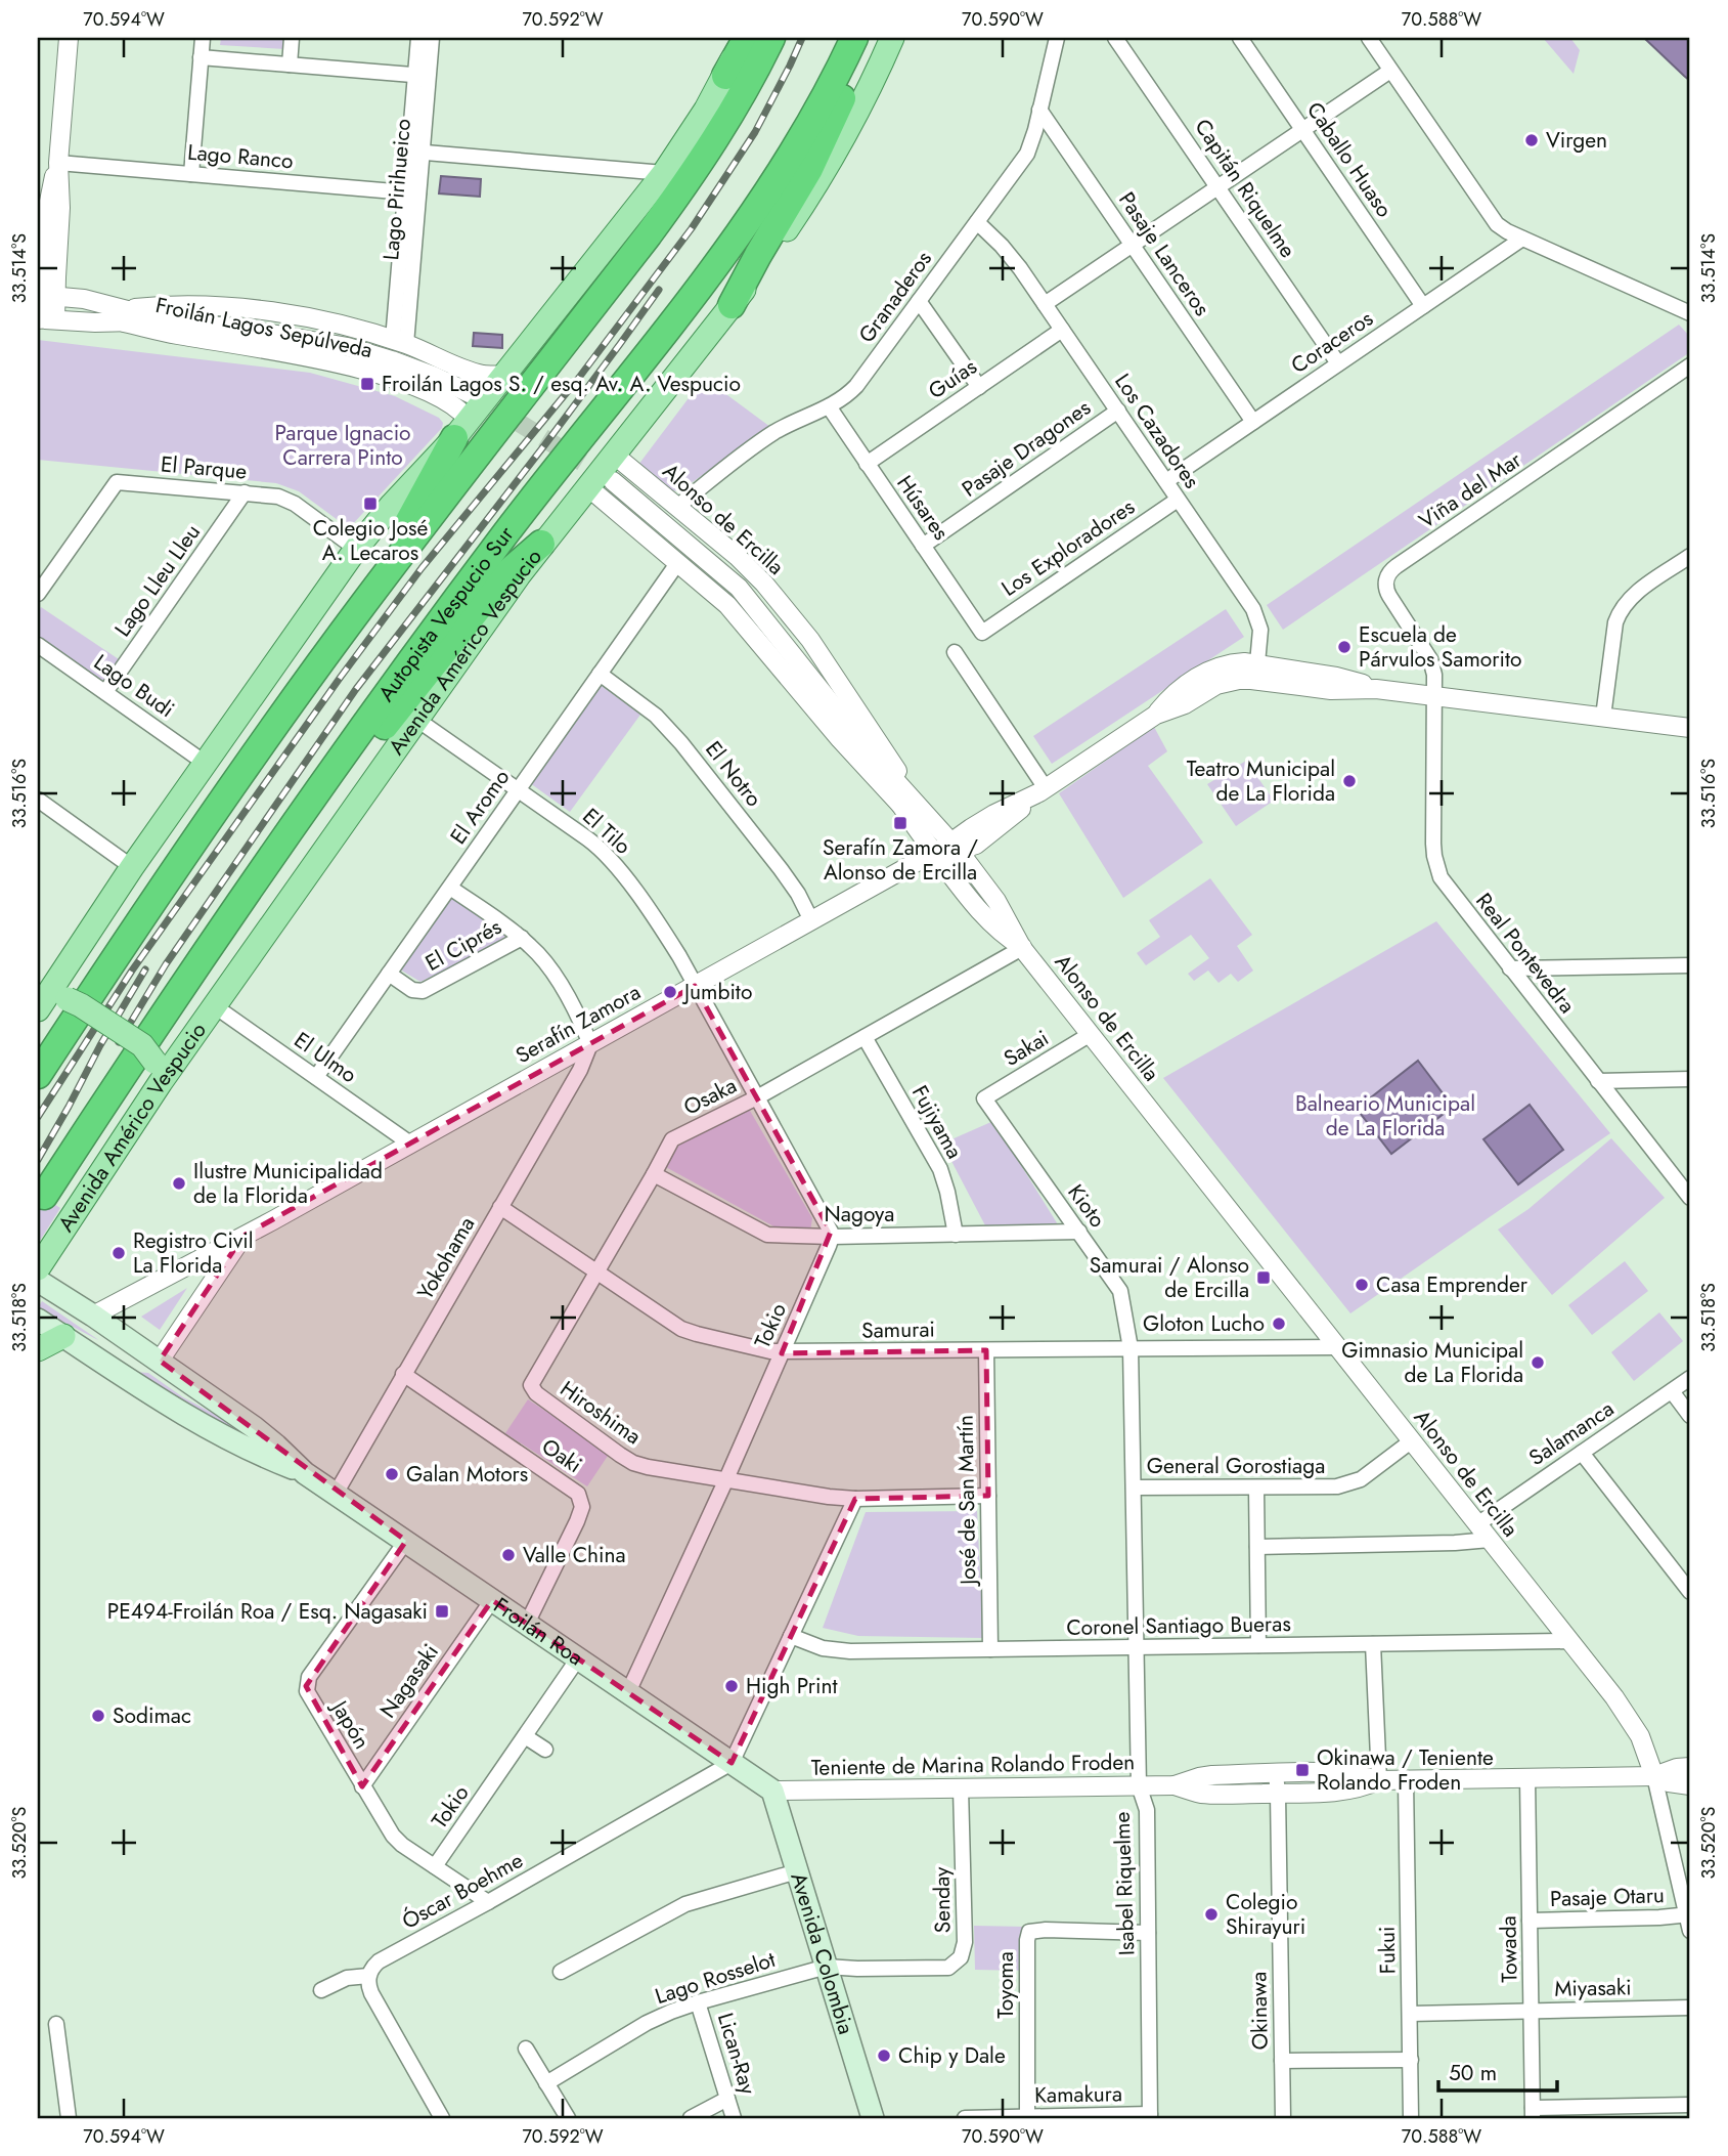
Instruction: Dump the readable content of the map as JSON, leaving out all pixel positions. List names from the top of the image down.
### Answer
{
  "streets": {
    "highway": ["Autopista Vespucio Sur"],
    "main road": ["Avenida Américo Vespucio", "Froilán Roa", "Avenida Colombia"],
    "street": [
      "Lago Ranco",
      "Caballo Huaso",
      "Capitán Riquelme",
      "Lago Pirihueico",
      "Pasaje Lanceros",
      "Granaderos",
      "Froilán Lagos Sepúlveda",
      "Coraceros",
      "Guías",
      "Los Cazadores",
      "Pasaje Dragones",
      "El Parque",
      "Viña del Mar",
      "Húsares",
      "Alonso de Ercilla",
      "Los Exploradores",
      "Lago Lleu Lleu",
      "Lago Budi",
      "El Notro",
      "El Aromo",
      "El Tilo",
      "El Ciprés",
      "Real Pontevedra",
      "Serafín Zamora",
      "Sakai",
      "El Ulmo",
      "Osaka",
      "Fujiyama",
      "Kioto",
      "Nagoya",
      "Yokohama",
      "Tokio",
      "Samurai",
      "Hiroshima",
      "Salamanca",
      "Oaki",
      "General Gorostiaga",
      "José de San Martín",
      "Coronel Santiago Bueras",
      "Nagasaki",
      "Japón",
      "Teniente de Marina Rolando Froden",
      "Isabel Riquelme",
      "Óscar Boehme",
      "Pasaje Otaru",
      "Senday",
      "Towada",
      "Fukui",
      "Lago Rosselot",
      "Toyoma",
      "Miyasaki",
      "Okinawa",
      "Lican-Ray",
      "Kamakura"
    ]
  },
  "crossings": [
    ["Lago Ranco", "Lago Pirihueico"],
    ["Caballo Huaso", "Coraceros"],
    ["Capitán Riquelme", "Coraceros"],
    ["Lago Pirihueico", "Froilán Lagos Sepúlveda"],
    ["Pasaje Lanceros", "Granaderos"],
    ["Pasaje Lanceros", "Coraceros"],
    ["Granaderos", "Los Cazadores"],
    ["Granaderos", "Húsares"],
    ["Granaderos", "Alonso de Ercilla"],
    ["Coraceros", "Los Cazadores"],
    ["Guías", "Los Cazadores"],
    ["Guías", "Húsares"],
    ["Los Cazadores", "Pasaje Dragones"],
    ["Los Cazadores", "Los Exploradores"],
    ["Los Cazadores", "Serafín Zamora"],
    ["Pasaje Dragones", "Húsares"],
    ["El Parque", "Lago Lleu Lleu"],
    ["Viña del Mar", "Real Pontevedra"],
    ["Viña del Mar", "Serafín Zamora"],
    ["Húsares", "Los Exploradores"],
    ["Alonso de Ercilla", "Avenida Américo Vespucio"],
    ["Alonso de Ercilla", "El Aromo"],
    ["Alonso de Ercilla", "Serafín Zamora"],
    ["Alonso de Ercilla", "Sakai"],
    ["Alonso de Ercilla", "Osaka"],
    ["Alonso de Ercilla", "Samurai"],
    ["Alonso de Ercilla", "Salamanca"],
    ["Alonso de Ercilla", "General Gorostiaga"],
    ["Alonso de Ercilla", "Coronel Santiago Bueras"],
    ["Alonso de Ercilla", "Teniente de Marina Rolando Froden"],
    ["Alonso de Ercilla", "Pasaje Otaru"],
    ["Lago Lleu Lleu", "Lago Budi"],
    ["Avenida Américo Vespucio", "El Tilo"],
    ["Avenida Américo Vespucio", "El Ulmo"],
    ["El Notro", "El Aromo"],
    ["El Notro", "Serafín Zamora"],
    ["El Aromo", "El Tilo"],
    ["El Aromo", "El Ciprés"],
    ["El Aromo", "El Ulmo"],
    ["El Tilo", "Serafín Zamora"],
    ["El Ciprés", "Serafín Zamora"],
    ["El Ciprés", "Yokohama"],
    ["Real Pontevedra", "Serafín Zamora"],
    ["Serafín Zamora", "El Ulmo"],
    ["Serafín Zamora", "Yokohama"],
    ["Serafín Zamora", "Froilán Roa"],
    ["Sakai", "Kioto"],
    ["Osaka", "Fujiyama"],
    ["Osaka", "Nagoya"],
    ["Osaka", "Samurai"],
    ["Osaka", "Hiroshima"],
    ["Fujiyama", "Nagoya"],
    ["Kioto", "Nagoya"],
    ["Kioto", "Samurai"],
    ["Kioto", "Isabel Riquelme"],
    ["Nagoya", "Tokio"],
    ["Yokohama", "Samurai"],
    ["Yokohama", "Oaki"],
    ["Yokohama", "Froilán Roa"],
    ["Tokio", "Samurai"],
    ["Tokio", "Hiroshima"],
    ["Tokio", "Froilán Roa"],
    ["Tokio", "Japón"],
    ["Samurai", "José de San Martín"],
    ["Samurai", "Isabel Riquelme"],
    ["Hiroshima", "José de San Martín"],
    ["Oaki", "Froilán Roa"],
    ["General Gorostiaga", "Isabel Riquelme"],
    ["José de San Martín", "Coronel Santiago Bueras"],
    ["Coronel Santiago Bueras", "Isabel Riquelme"],
    ["Froilán Roa", "Nagasaki"],
    ["Froilán Roa", "Japón"],
    ["Froilán Roa", "Teniente de Marina Rolando Froden"],
    ["Froilán Roa", "Óscar Boehme"],
    ["Froilán Roa", "Avenida Colombia"],
    ["Nagasaki", "Japón"],
    ["Japón", "Óscar Boehme"],
    ["Teniente de Marina Rolando Froden", "Isabel Riquelme"],
    ["Teniente de Marina Rolando Froden", "Senday"],
    ["Teniente de Marina Rolando Froden", "Towada"],
    ["Teniente de Marina Rolando Froden", "Fukui"],
    ["Teniente de Marina Rolando Froden", "Avenida Colombia"],
    ["Teniente de Marina Rolando Froden", "Okinawa"],
    ["Isabel Riquelme", "Toyoma"],
    ["Isabel Riquelme", "Kamakura"],
    ["Pasaje Otaru", "Towada"],
    ["Senday", "Avenida Colombia"],
    ["Senday", "Lago Rosselot"],
    ["Towada", "Miyasaki"],
    ["Fukui", "Miyasaki"],
    ["Avenida Colombia", "Lago Rosselot"],
    ["Lago Rosselot", "Lican-Ray"],
    ["Toyoma", "Kamakura"]
  ],
  "parks": ["Parque Ignacio Carrera Pinto", "Balneario Municipal de La Florida"],
  "places": {
    "other": [
      "Virgen",
      "Escuela de Párvulos Samorito",
      "Teatro Municipal de La Florida",
      "Jumbito",
      "Ilustre Municipalidad de la Florida",
      "Registro Civil La Florida",
      "Casa Emprender",
      "Gloton Lucho",
      "Gimnasio Municipal de La Florida",
      "Galan Motors",
      "Valle China",
      "High Print",
      "Sodimac",
      "Colegio Shirayuri",
      "Chip y Dale"
    ],
    "transit": [
      "Froilán Lagos S. / esq. Av. A. Vespucio",
      "Colegio José A. Lecaros",
      "Serafín Zamora / Alonso de Ercilla",
      "Samurai / Alonso de Ercilla",
      "PE494-Froilán Roa / Esq. Nagasaki",
      "Okinawa / Teniente Rolando Froden"
    ]
  },
  "scale_bar": "50 m",
  "coordinates": [
    "70.594°W",
    "70.592°W",
    "70.590°W",
    "70.588°W",
    "33.514°S",
    "33.516°S",
    "33.518°S",
    "33.520°S"
  ]
}
